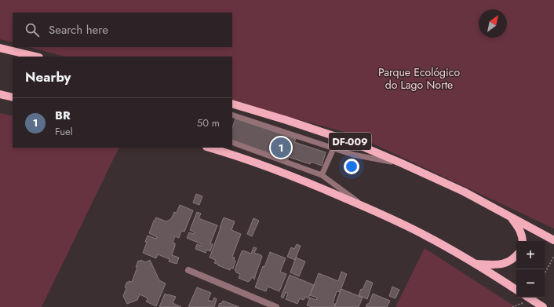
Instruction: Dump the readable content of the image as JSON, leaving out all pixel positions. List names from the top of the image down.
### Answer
{
  "streets": {
    "main road": ["DF-009"]
  },
  "parks": ["Parque Ecológico do Lago Norte"],
  "north": "top right",
  "page": {
    "search": "Search here",
    "heading": "Nearby",
    "list": [
      {
        "mark": "1",
        "name": "BR",
        "note": "Fuel",
        "value": "50 m"
      }
    ],
    "pins": "1",
    "map_buttons": ["+", "−"]
  }
}
